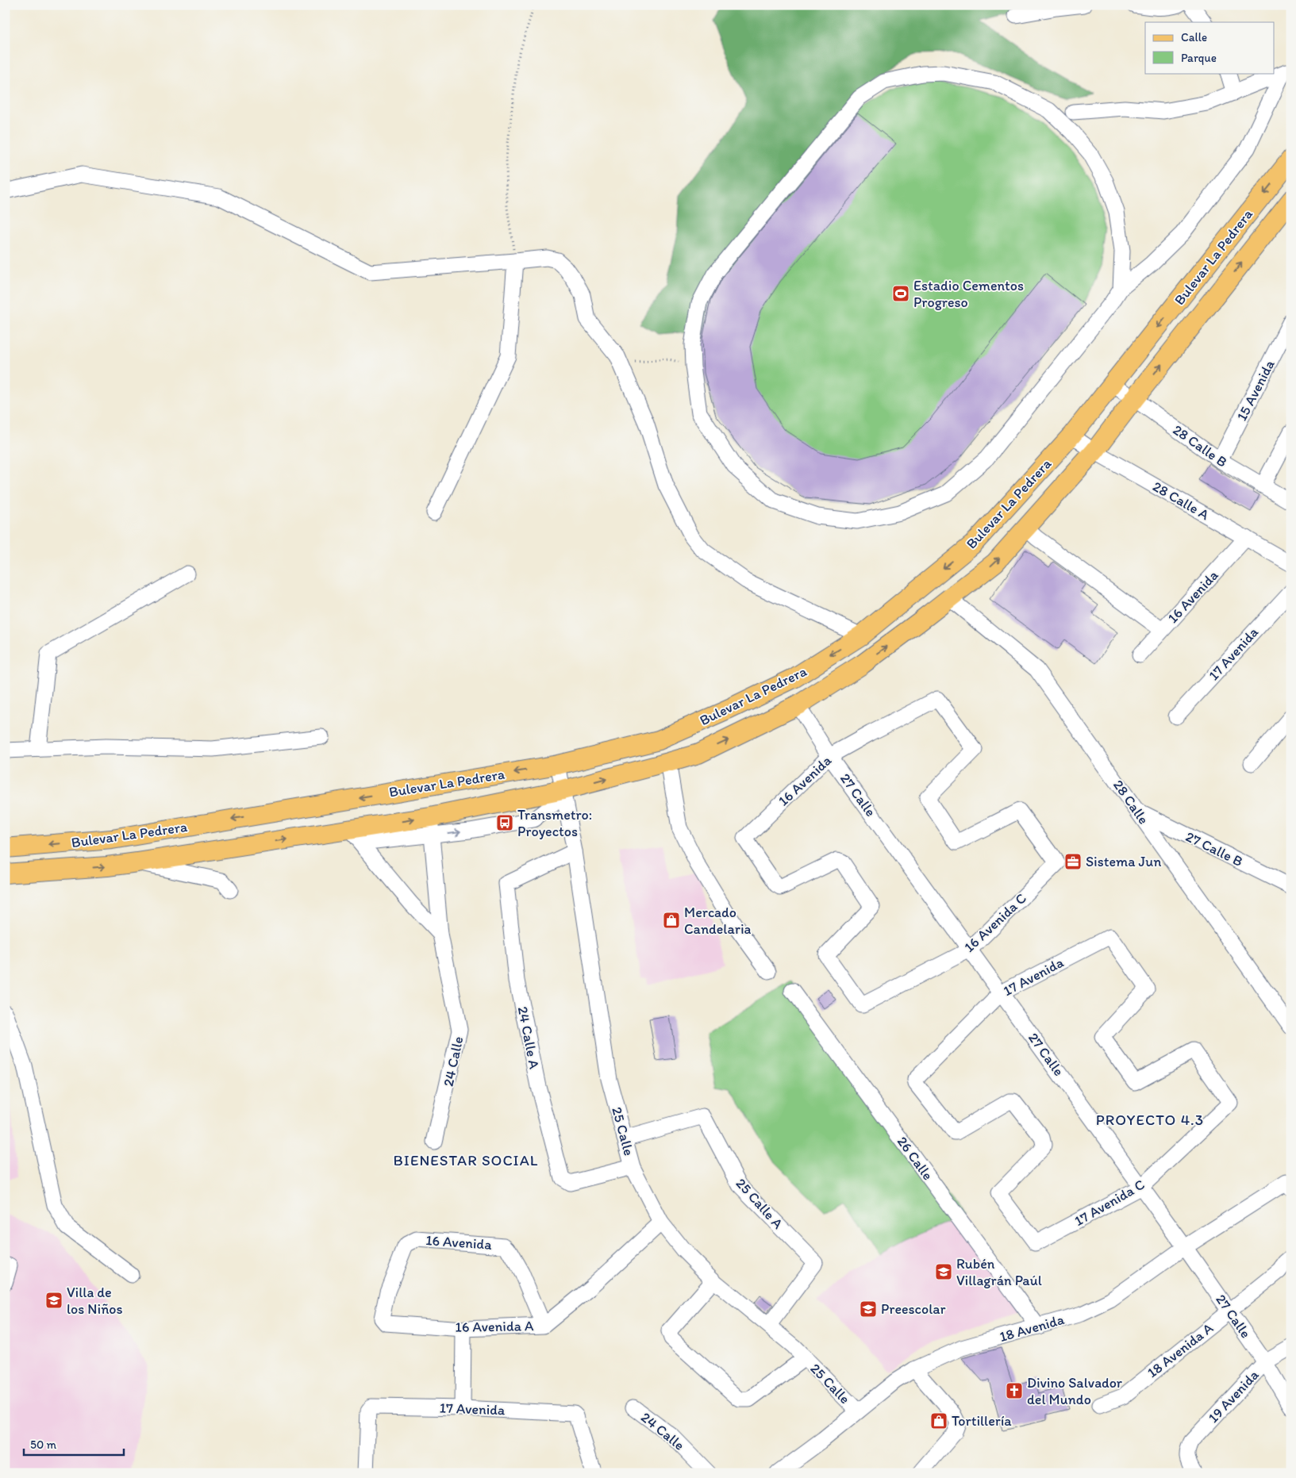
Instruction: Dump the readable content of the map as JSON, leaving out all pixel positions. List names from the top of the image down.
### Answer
{
  "streets": {
    "main road": ["Bulevar La Pedrera"],
    "street": [
      "15 Avenida",
      "28 Calle B",
      "28 Calle A",
      "16 Avenida",
      "17 Avenida",
      "27 Calle",
      "28 Calle",
      "27 Calle B",
      "16 Avenida C",
      "24 Calle A",
      "24 Calle",
      "25 Calle",
      "26 Calle",
      "17 Avenida C",
      "25 Calle A",
      "16 Avenida A",
      "18 Avenida",
      "18 Avenida A",
      "19 Avenida"
    ]
  },
  "crossings": [
    ["Bulevar La Pedrera", "28 Calle B"],
    ["Bulevar La Pedrera", "28 Calle A"],
    ["Bulevar La Pedrera", "27 Calle"],
    ["Bulevar La Pedrera", "28 Calle"],
    ["Bulevar La Pedrera", "24 Calle"],
    ["Bulevar La Pedrera", "25 Calle"],
    ["15 Avenida", "28 Calle B"],
    ["28 Calle A", "16 Avenida"],
    ["16 Avenida", "27 Calle"],
    ["16 Avenida", "16 Avenida C"],
    ["16 Avenida", "16 Avenida A"],
    ["17 Avenida", "27 Calle"],
    ["17 Avenida", "17 Avenida C"],
    ["27 Calle", "16 Avenida C"],
    ["27 Calle", "17 Avenida C"],
    ["27 Calle", "18 Avenida"],
    ["27 Calle", "18 Avenida A"],
    ["27 Calle", "19 Avenida"],
    ["28 Calle", "27 Calle B"],
    ["24 Calle A", "25 Calle"],
    ["25 Calle", "25 Calle A"],
    ["25 Calle", "16 Avenida A"],
    ["25 Calle", "18 Avenida"],
    ["26 Calle", "18 Avenida"]
  ],
  "districts": ["PROYECTO 4.3", "BIENESTAR SOCIAL"],
  "places": {
    "sports": ["Estadio Cementos Progreso"],
    "bus stop": ["Transmetro: Proyectos"],
    "office": ["Sistema Jun"],
    "shop": ["Mercado Candelaria", "Tortillería"],
    "school or university": ["Rubén Villagrán Paúl", "Villa de los Niños", "Preescolar"],
    "church": ["Divino Salvador del Mundo"]
  },
  "legend": ["Calle", "Parque"],
  "scale_bar": "50 m"
}
